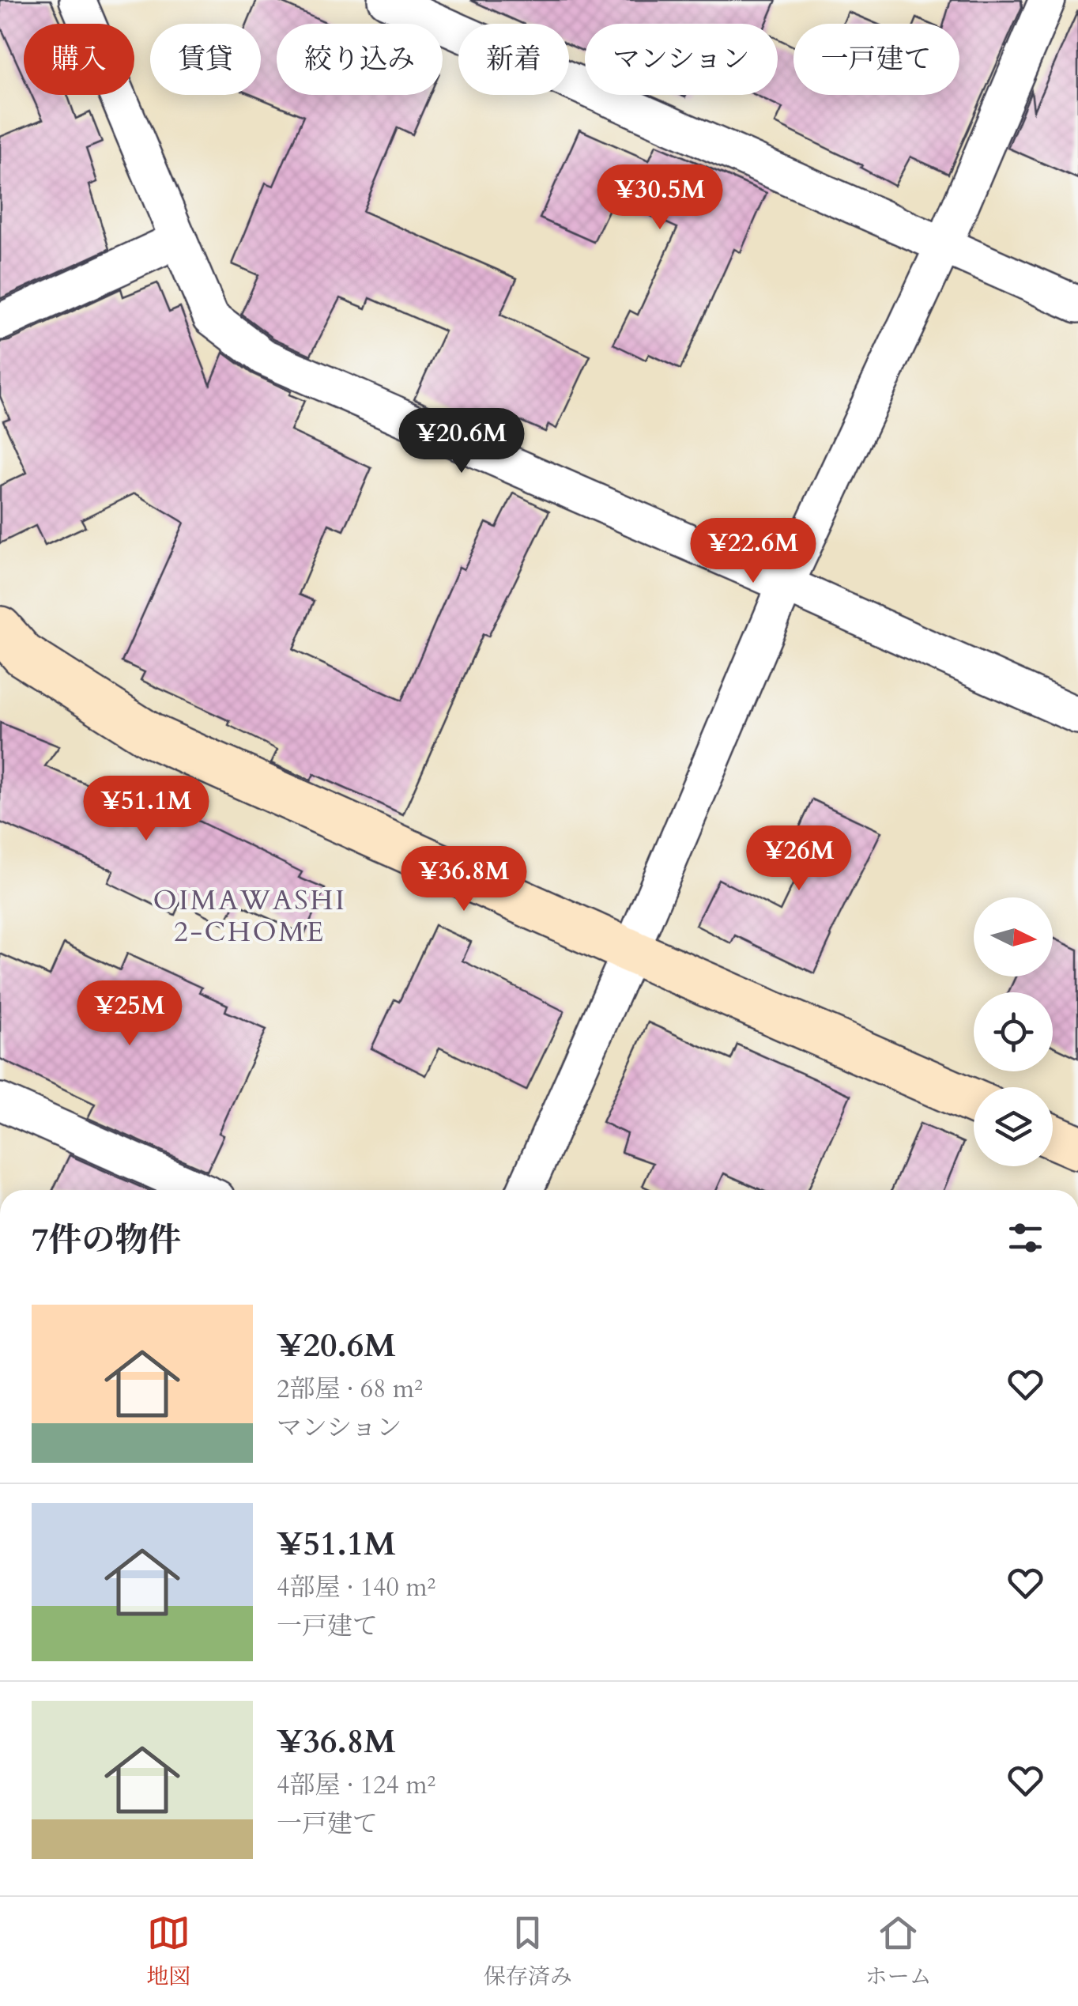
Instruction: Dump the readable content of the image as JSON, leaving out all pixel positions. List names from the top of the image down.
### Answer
{
  "districts": ["OIMAWASHI 2-CHOME"],
  "north": "right",
  "page": {
    "chip": [
      "購入",
      "賃貸",
      "絞り込み",
      "新着",
      "マンション",
      "一戸建て"
    ],
    "price": [
      "¥30.5M",
      "¥20.6M",
      "¥22.6M",
      "¥51.1M",
      "¥26M",
      "¥36.8M",
      "¥25M"
    ],
    "heading": "7件の物件",
    "list": [
      {
        "name": "¥20.6M",
        "note": "2部屋 · 68 m² · マンション"
      },
      {
        "name": "¥51.1M",
        "note": "4部屋 · 140 m² · 一戸建て"
      },
      {
        "name": "¥36.8M",
        "note": "4部屋 · 124 m² · 一戸建て"
      }
    ],
    "tabs": ["地図", "保存済み", "ホーム"]
  }
}
